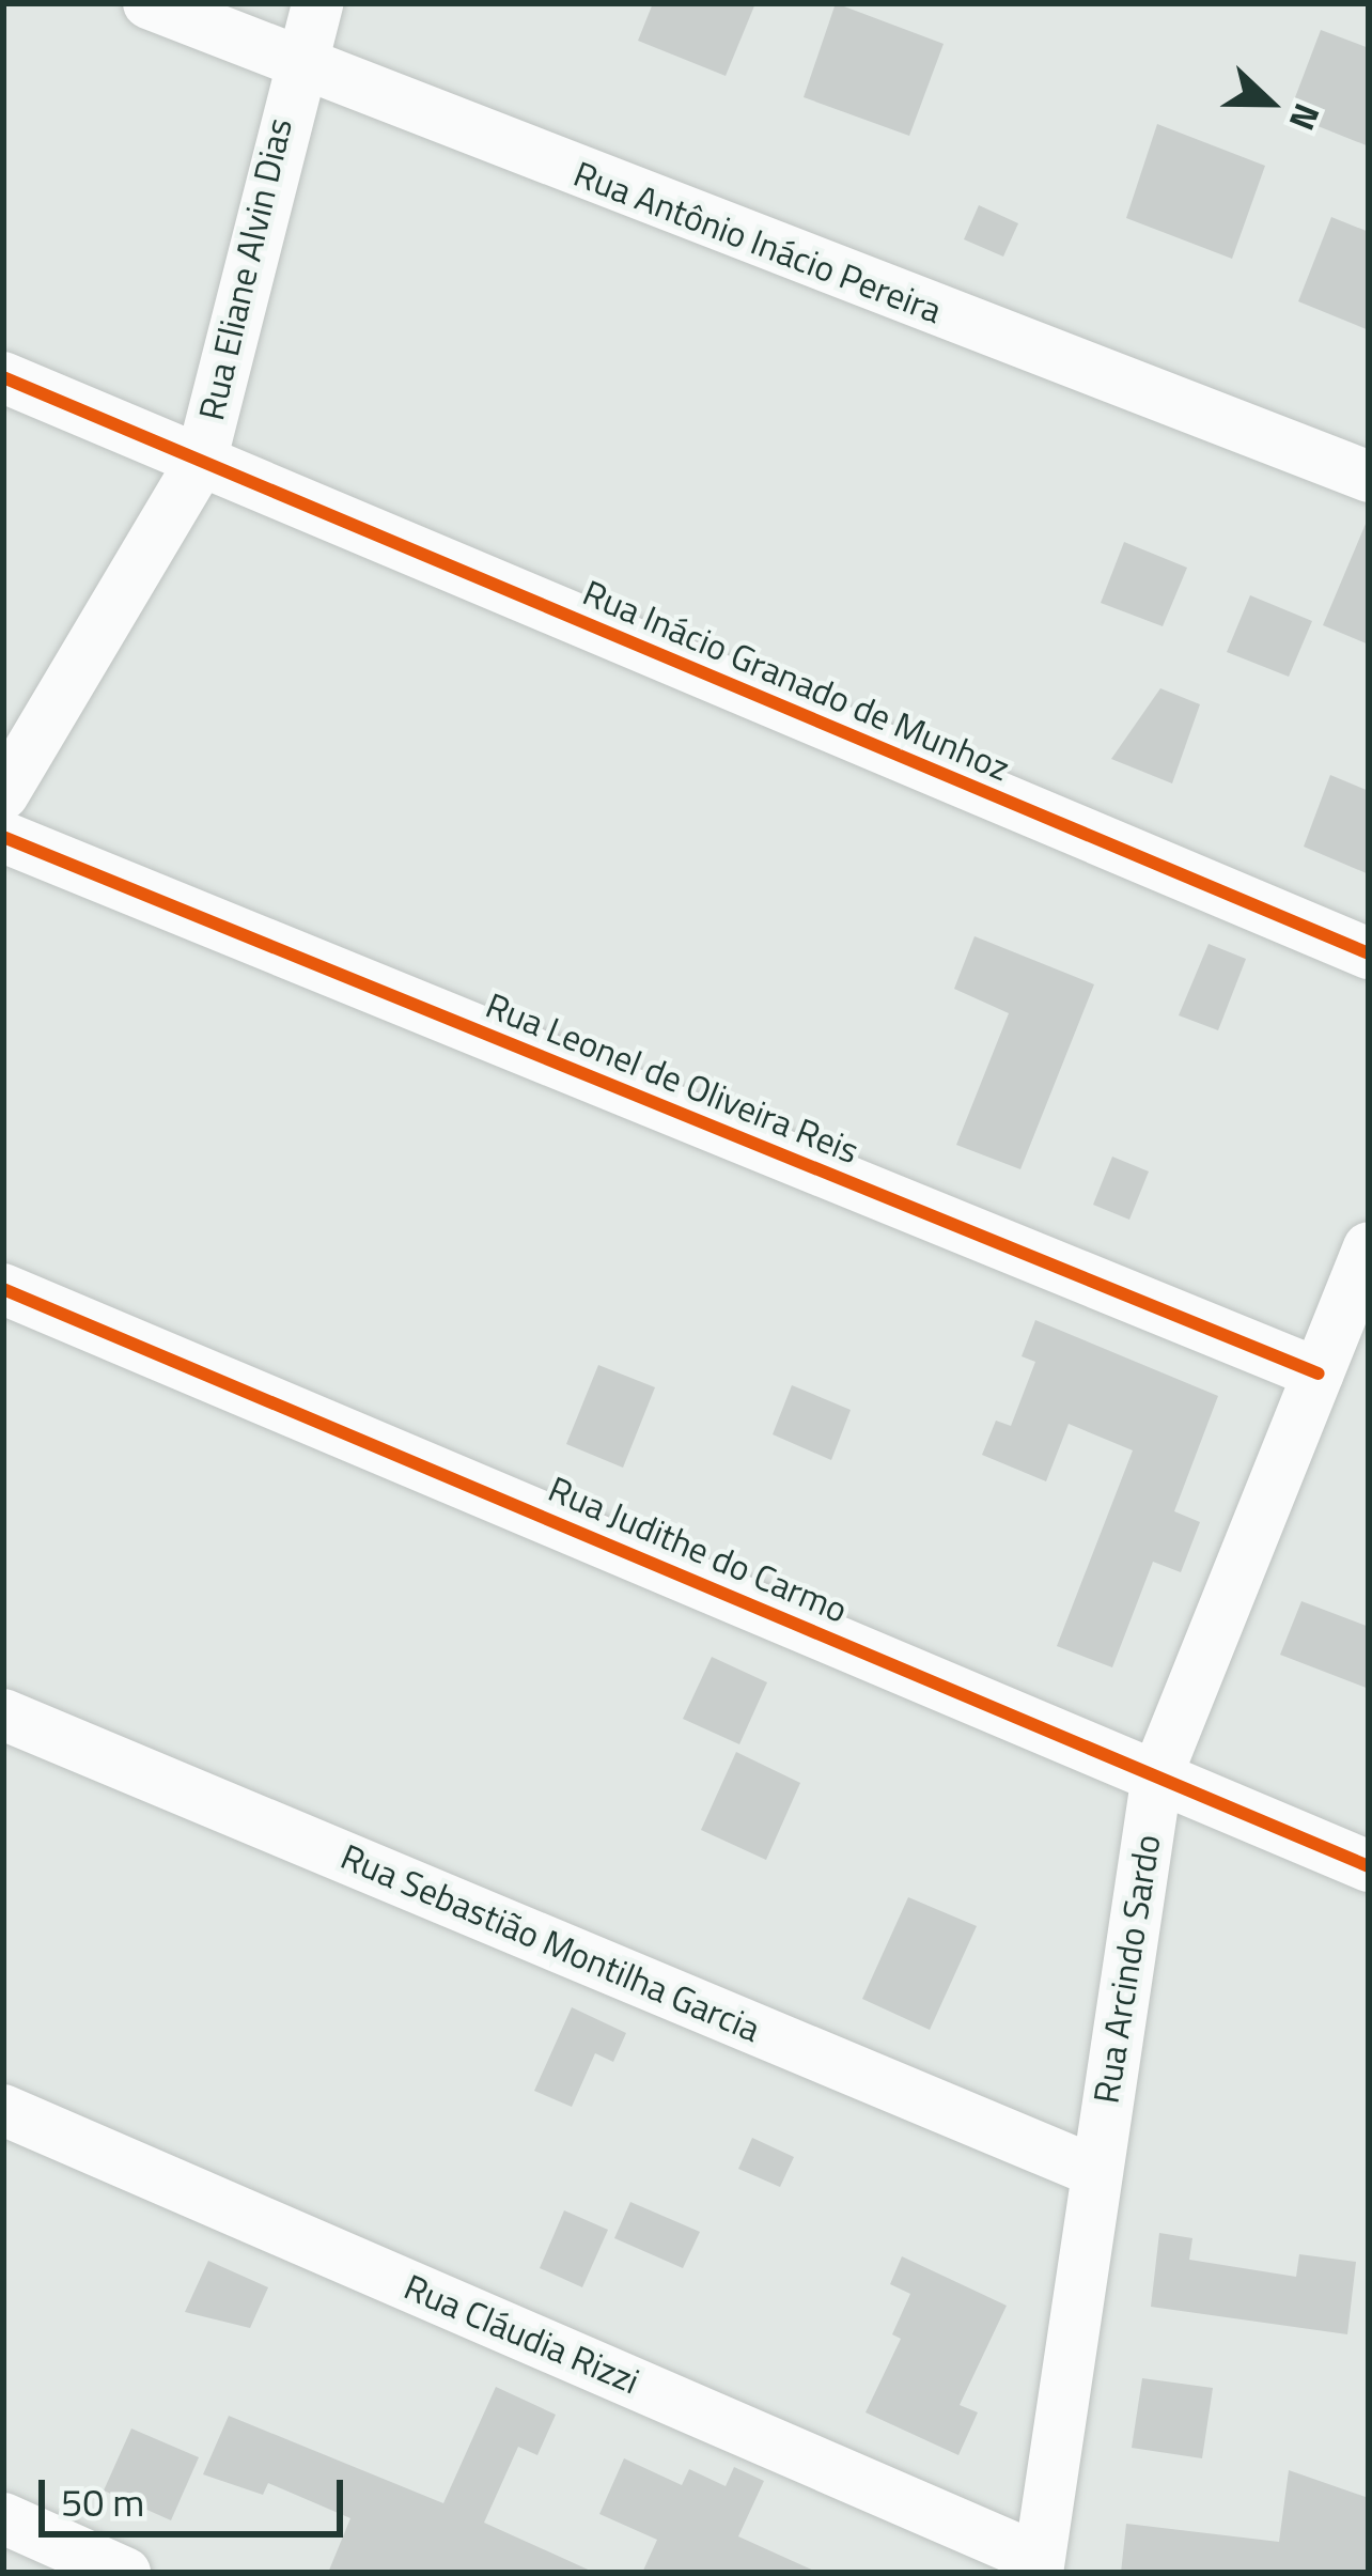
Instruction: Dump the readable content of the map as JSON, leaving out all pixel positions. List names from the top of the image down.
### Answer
{
  "streets": {
    "street": [
      "Rua Antônio Inácio Pereira",
      "Rua Eliane Alvin Dias",
      "Rua Inácio Granado de Munhoz",
      "Rua Leonel de Oliveira Reis",
      "Rua Judithe do Carmo",
      "Rua Sebastião Montilha Garcia",
      "Rua Arcindo Sardo",
      "Rua Cláudia Rizzi"
    ]
  },
  "crossings": [
    ["Rua Antônio Inácio Pereira", "Rua Eliane Alvin Dias"],
    ["Rua Eliane Alvin Dias", "Rua Inácio Granado de Munhoz"],
    ["Rua Leonel de Oliveira Reis", "Rua Arcindo Sardo"],
    ["Rua Judithe do Carmo", "Rua Arcindo Sardo"],
    ["Rua Sebastião Montilha Garcia", "Rua Arcindo Sardo"],
    ["Rua Arcindo Sardo", "Rua Cláudia Rizzi"]
  ],
  "scale_bar": "50 m",
  "north": "right"
}
